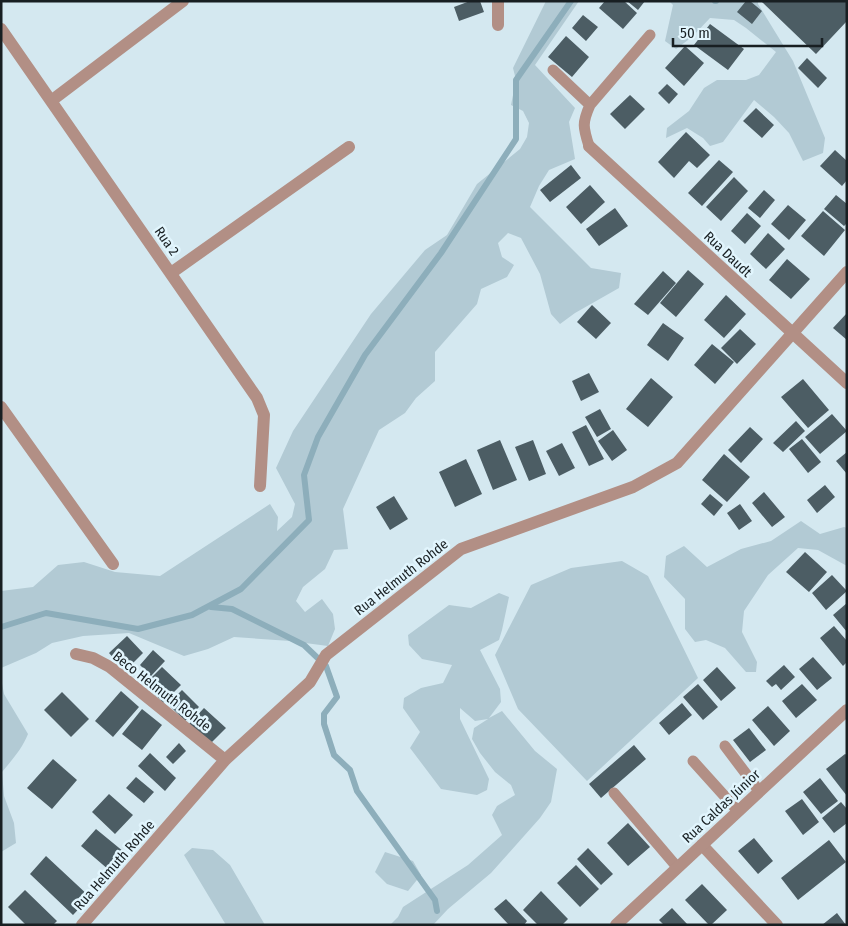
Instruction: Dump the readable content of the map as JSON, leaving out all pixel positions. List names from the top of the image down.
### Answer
{
  "streets": {
    "street": [
      "Rua 2",
      "Rua Daudt",
      "Rua Helmuth Rohde",
      "Beco Helmuth Rohde",
      "Rua Caldas Júnior"
    ]
  },
  "crossings": [
    ["Rua Daudt", "Rua Helmuth Rohde"],
    ["Rua Helmuth Rohde", "Beco Helmuth Rohde"]
  ],
  "scale_bar": "50 m"
}
